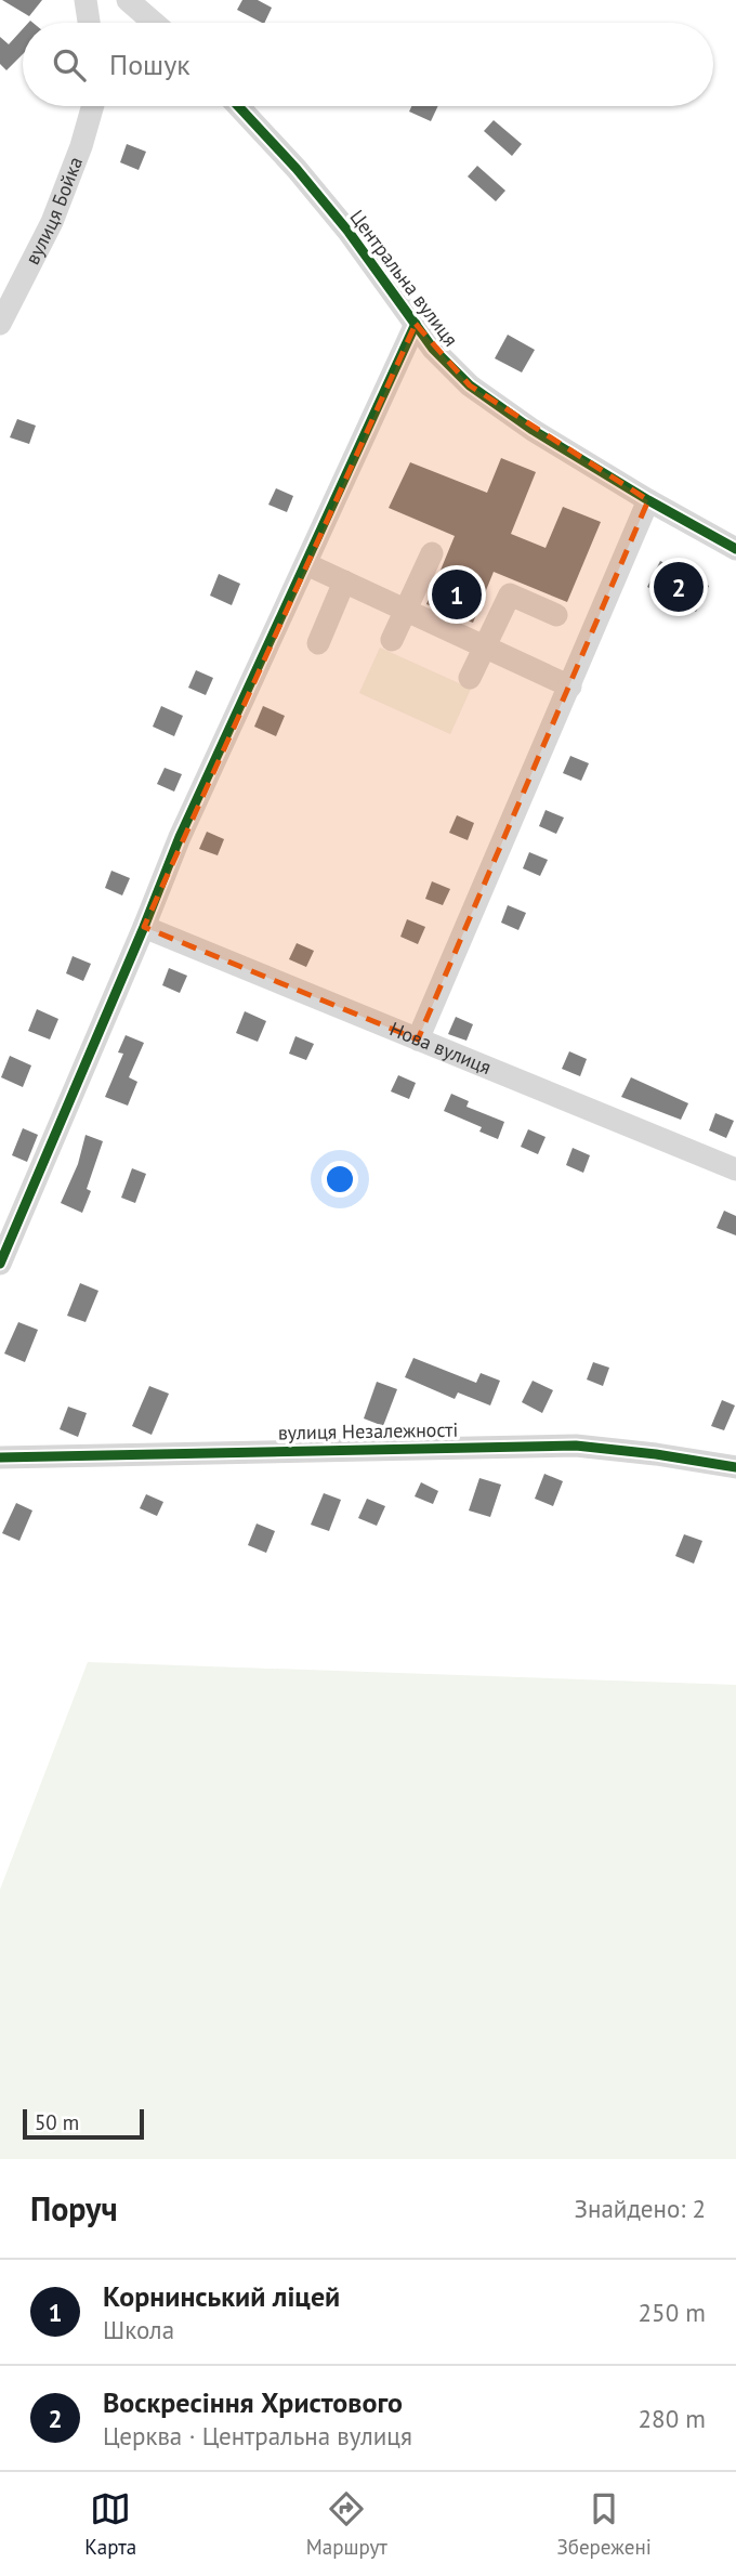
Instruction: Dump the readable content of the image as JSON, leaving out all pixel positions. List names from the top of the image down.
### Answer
{
  "streets": {
    "street": [
      "вулиця Бойка",
      "Центральна вулиця",
      "Нова вулиця",
      "вулиця Незалежності"
    ]
  },
  "scale_bar": "50 m",
  "page": {
    "search": "Пошук",
    "pins": ["2", "1"],
    "scale": "50 m",
    "heading": ["Поруч", "Знайдено: 2"],
    "list": [
      {
        "mark": "1",
        "name": "Корнинський ліцей",
        "note": "Школа",
        "value": "250 m"
      },
      {
        "mark": "2",
        "name": "Воскресіння Христового",
        "note": "Церква · Центральна вулиця",
        "value": "280 m"
      }
    ],
    "nav": ["Карта", "Маршрут", "Збережені"]
  }
}
